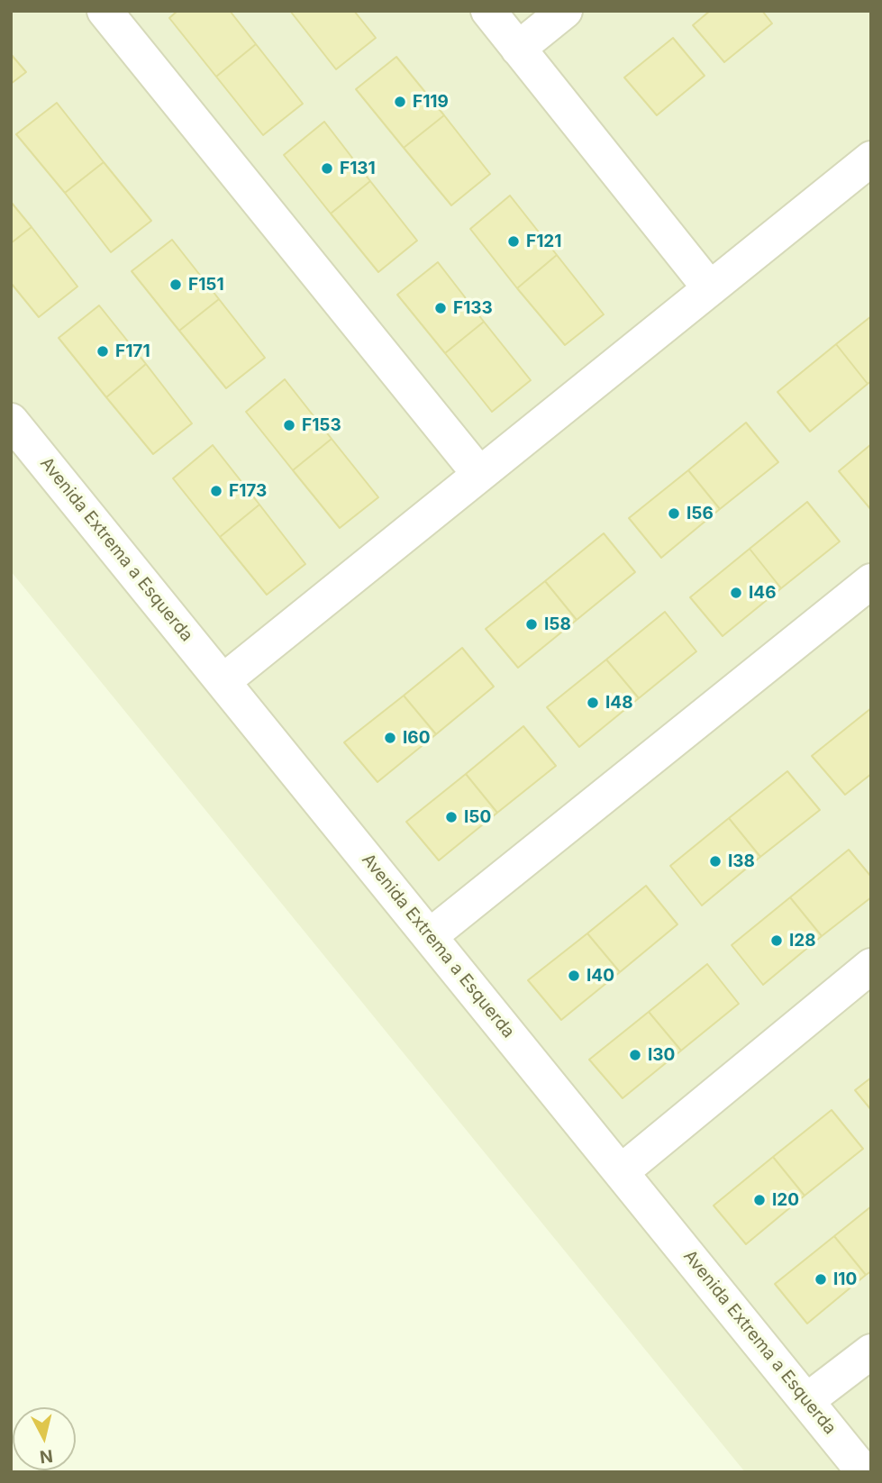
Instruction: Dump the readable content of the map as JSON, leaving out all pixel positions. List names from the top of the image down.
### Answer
{
  "streets": {
    "street": ["Avenida Extrema a Esquerda"]
  },
  "places": [
    "F119",
    "F131",
    "F121",
    "F151",
    "F133",
    "F171",
    "F153",
    "F173",
    "I56",
    "I46",
    "I58",
    "I48",
    "I60",
    "I50",
    "I38",
    "I28",
    "I40",
    "I30",
    "I20",
    "I10"
  ],
  "north": "bottom"
}
